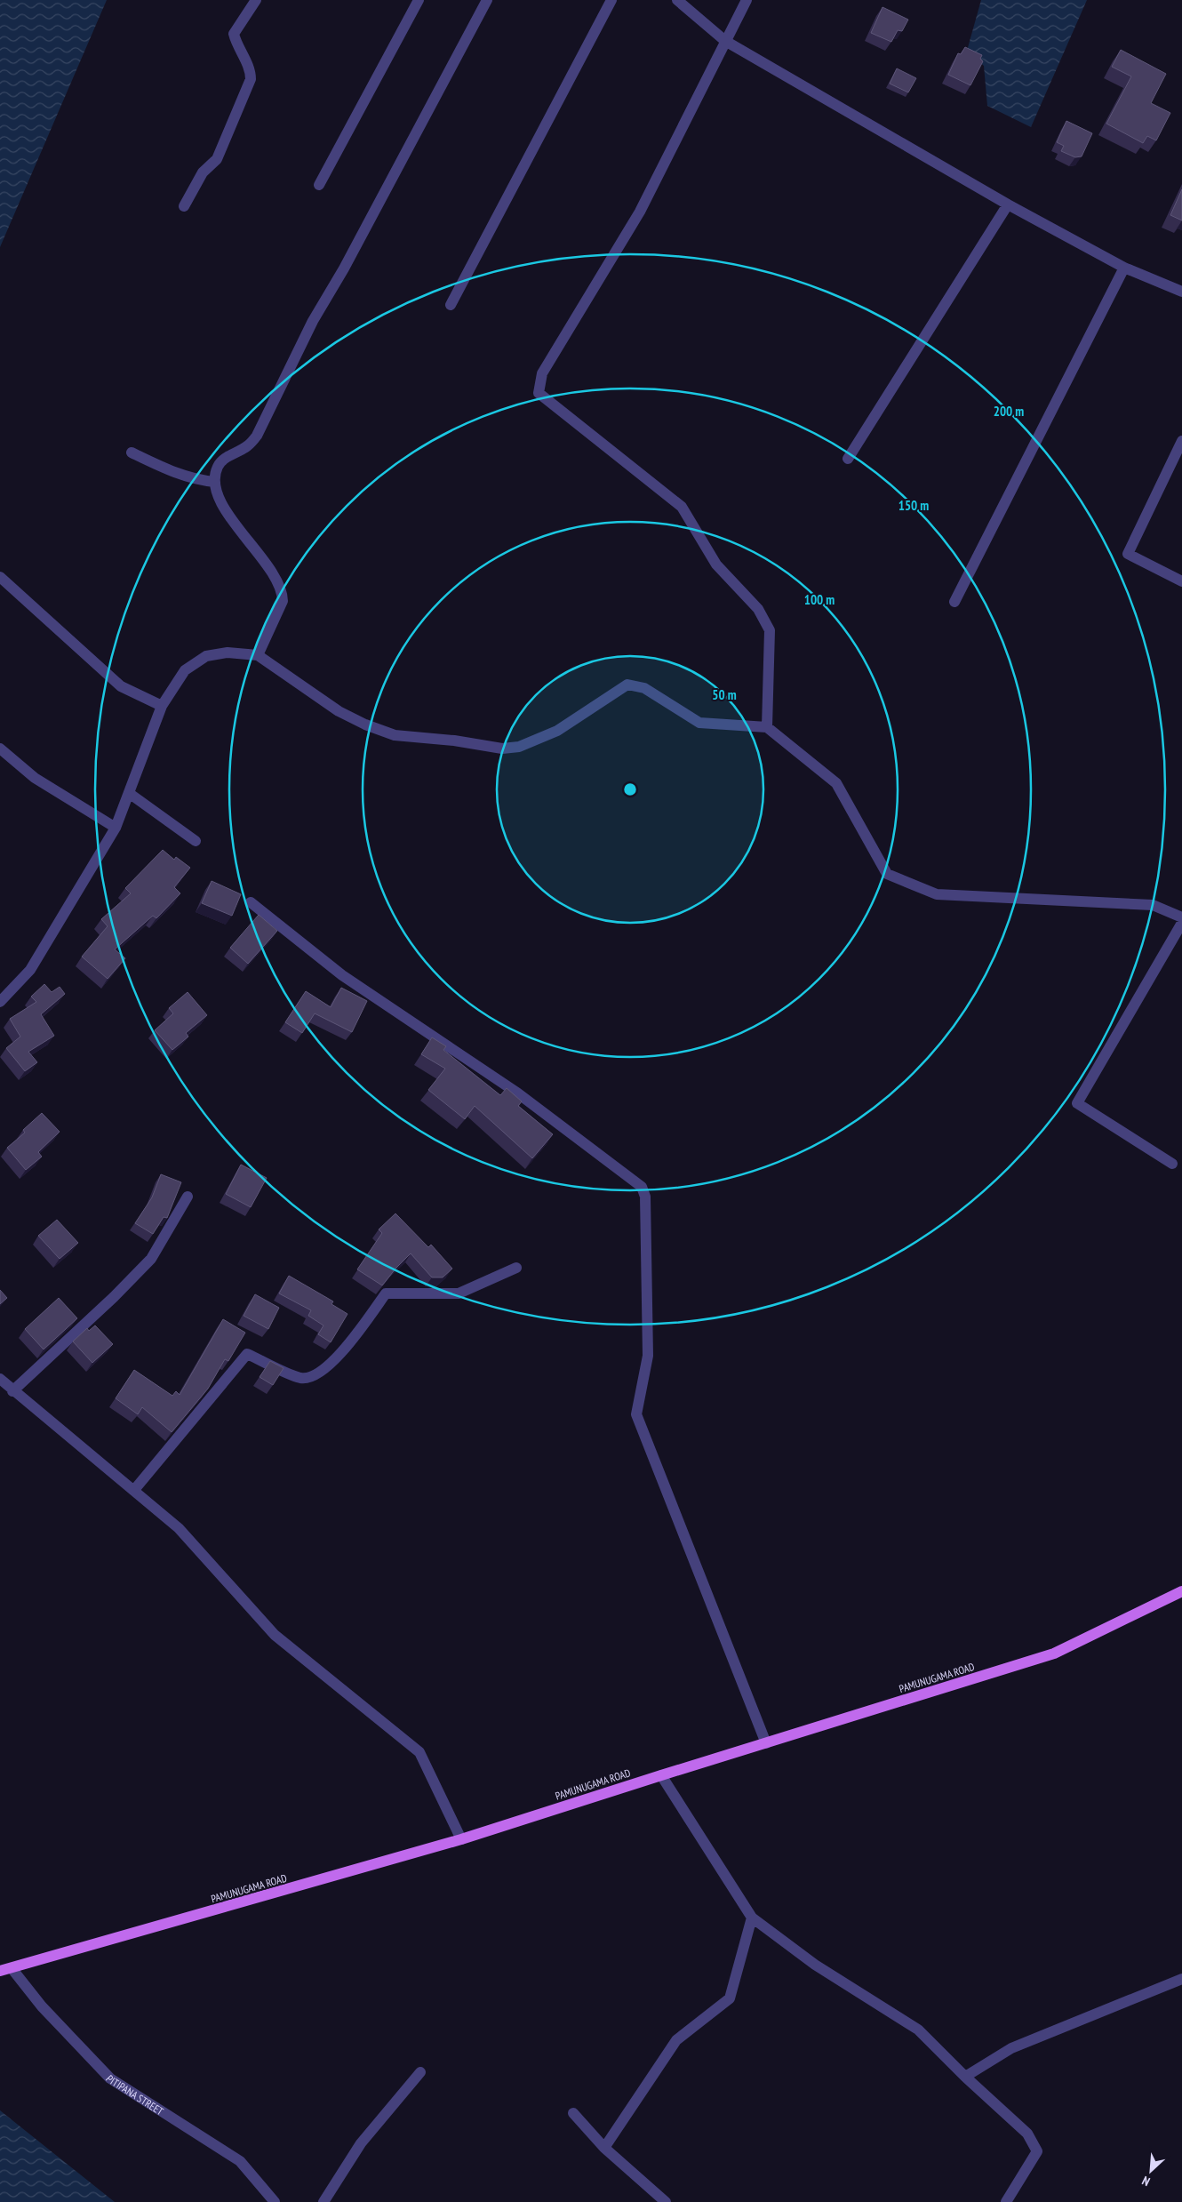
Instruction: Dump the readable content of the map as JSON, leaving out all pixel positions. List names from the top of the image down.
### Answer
{
  "streets": {
    "main road": ["PAMUNUGAMA ROAD"],
    "street": ["PITIPANA STREET"]
  },
  "crossings": [
    ["PAMUNUGAMA ROAD", "PITIPANA STREET"]
  ],
  "north": "bottom left",
  "rings": [
    "200 m",
    "150 m",
    "100 m",
    "50 m"
  ]
}
